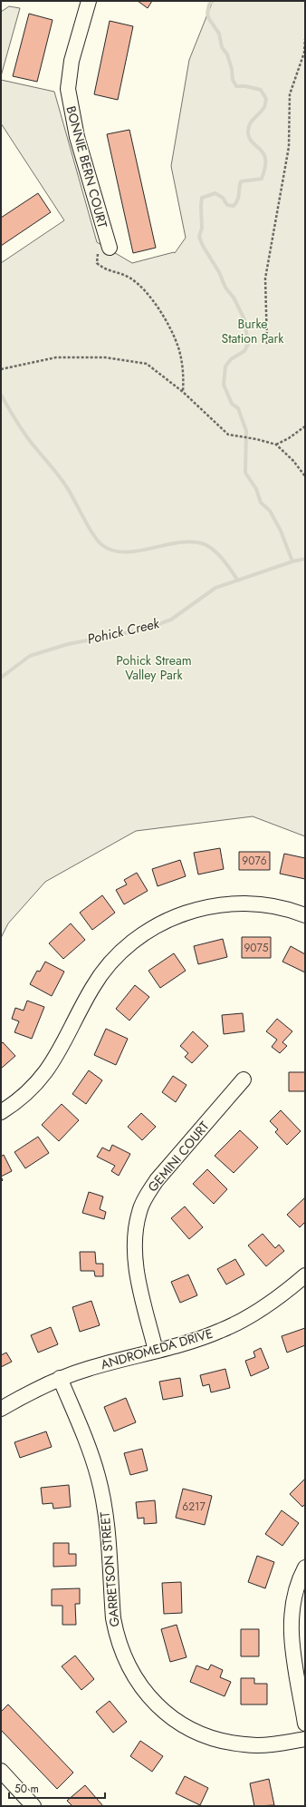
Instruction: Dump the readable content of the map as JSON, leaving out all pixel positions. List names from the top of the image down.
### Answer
{
  "streets": {
    "street": [
      "BONNIE BERN COURT",
      "GEMINI COURT",
      "ANDROMEDA DRIVE",
      "GARRETSON STREET"
    ]
  },
  "crossings": [
    ["GEMINI COURT", "ANDROMEDA DRIVE"],
    ["ANDROMEDA DRIVE", "GARRETSON STREET"]
  ],
  "water": ["Pohick Creek"],
  "parks": ["Burke Station Park", "Pohick Stream Valley Park"],
  "house_numbers": ["9076", "9075", "6217"],
  "scale_bar": "50 m"
}
